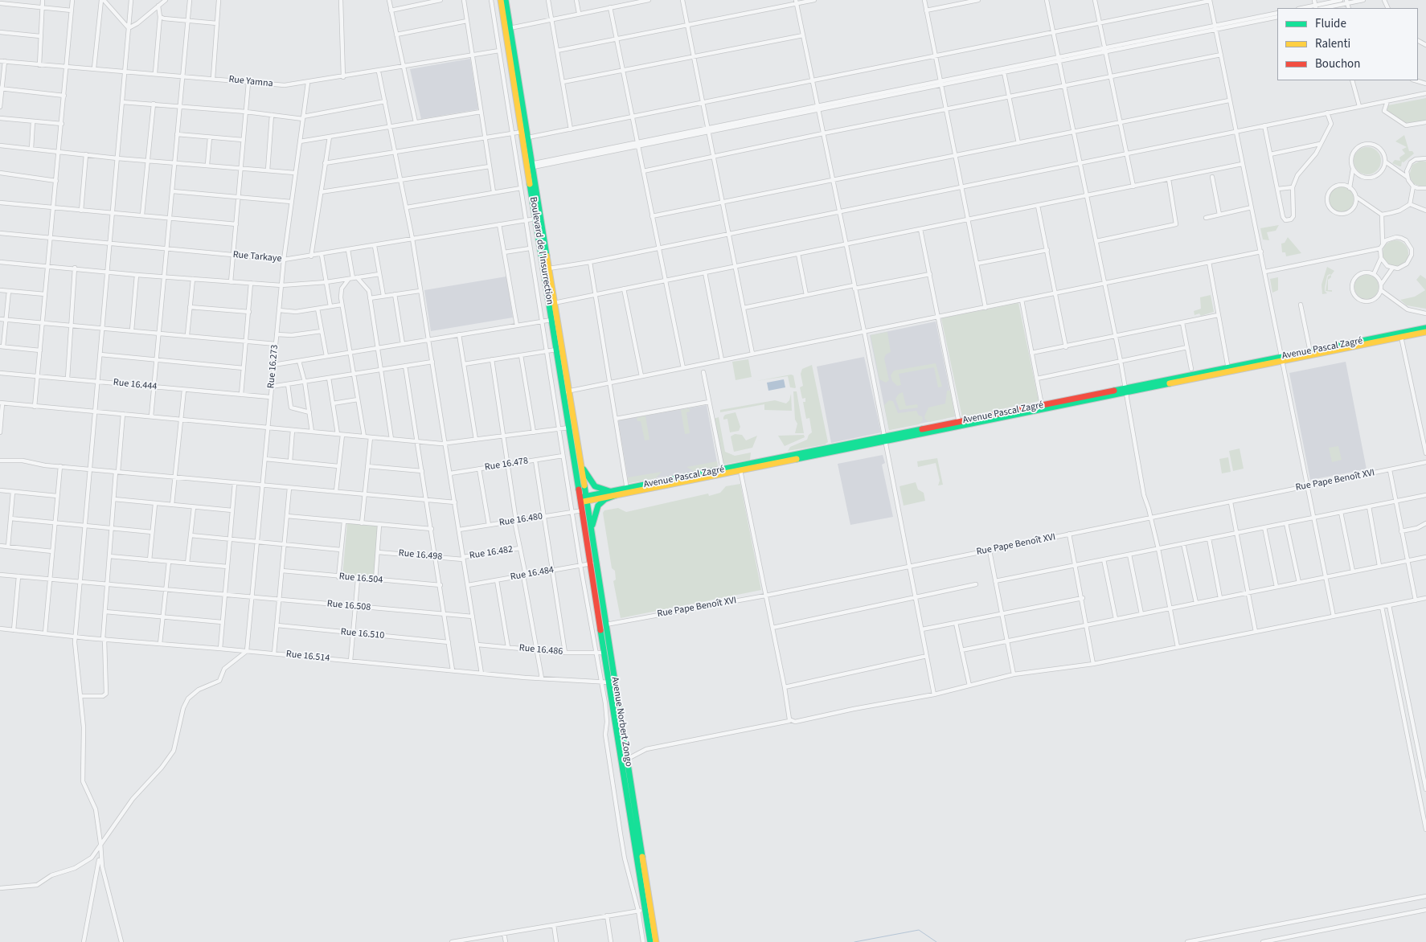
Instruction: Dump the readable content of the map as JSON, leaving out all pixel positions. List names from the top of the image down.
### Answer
{
  "streets": {
    "main road": ["Boulevard de l'Insurrection", "Avenue Pascal Zagré", "Avenue Norbert Zongo"],
    "street": [
      "Rue Yamna",
      "Rue Tarkaye",
      "Rue 16.273",
      "Rue 16.444",
      "Rue 16.478",
      "Rue Pape Benoît XVI",
      "Rue 16.480",
      "Rue 16.482",
      "Rue 16.498",
      "Rue 16.484",
      "Rue 16.504",
      "Rue 16.508",
      "Rue 16.510",
      "Rue 16.486",
      "Rue 16.514"
    ]
  },
  "crossings": [
    ["Rue Yamna", "Rue 16.273"],
    ["Boulevard de l'Insurrection", "Rue Tarkaye"],
    ["Boulevard de l'Insurrection", "Avenue Pascal Zagré"],
    ["Boulevard de l'Insurrection", "Avenue Norbert Zongo"],
    ["Rue Tarkaye", "Rue 16.273"],
    ["Avenue Pascal Zagré", "Avenue Norbert Zongo"],
    ["Rue 16.273", "Rue 16.444"],
    ["Rue 16.273", "Rue 16.508"],
    ["Rue 16.273", "Rue 16.514"],
    ["Rue Pape Benoît XVI", "Avenue Norbert Zongo"],
    ["Rue 16.480", "Avenue Norbert Zongo"],
    ["Rue 16.482", "Rue 16.498"],
    ["Rue 16.484", "Avenue Norbert Zongo"],
    ["Rue 16.486", "Avenue Norbert Zongo"],
    ["Rue 16.514", "Avenue Norbert Zongo"]
  ],
  "legend": ["Fluide", "Ralenti", "Bouchon"]
}
